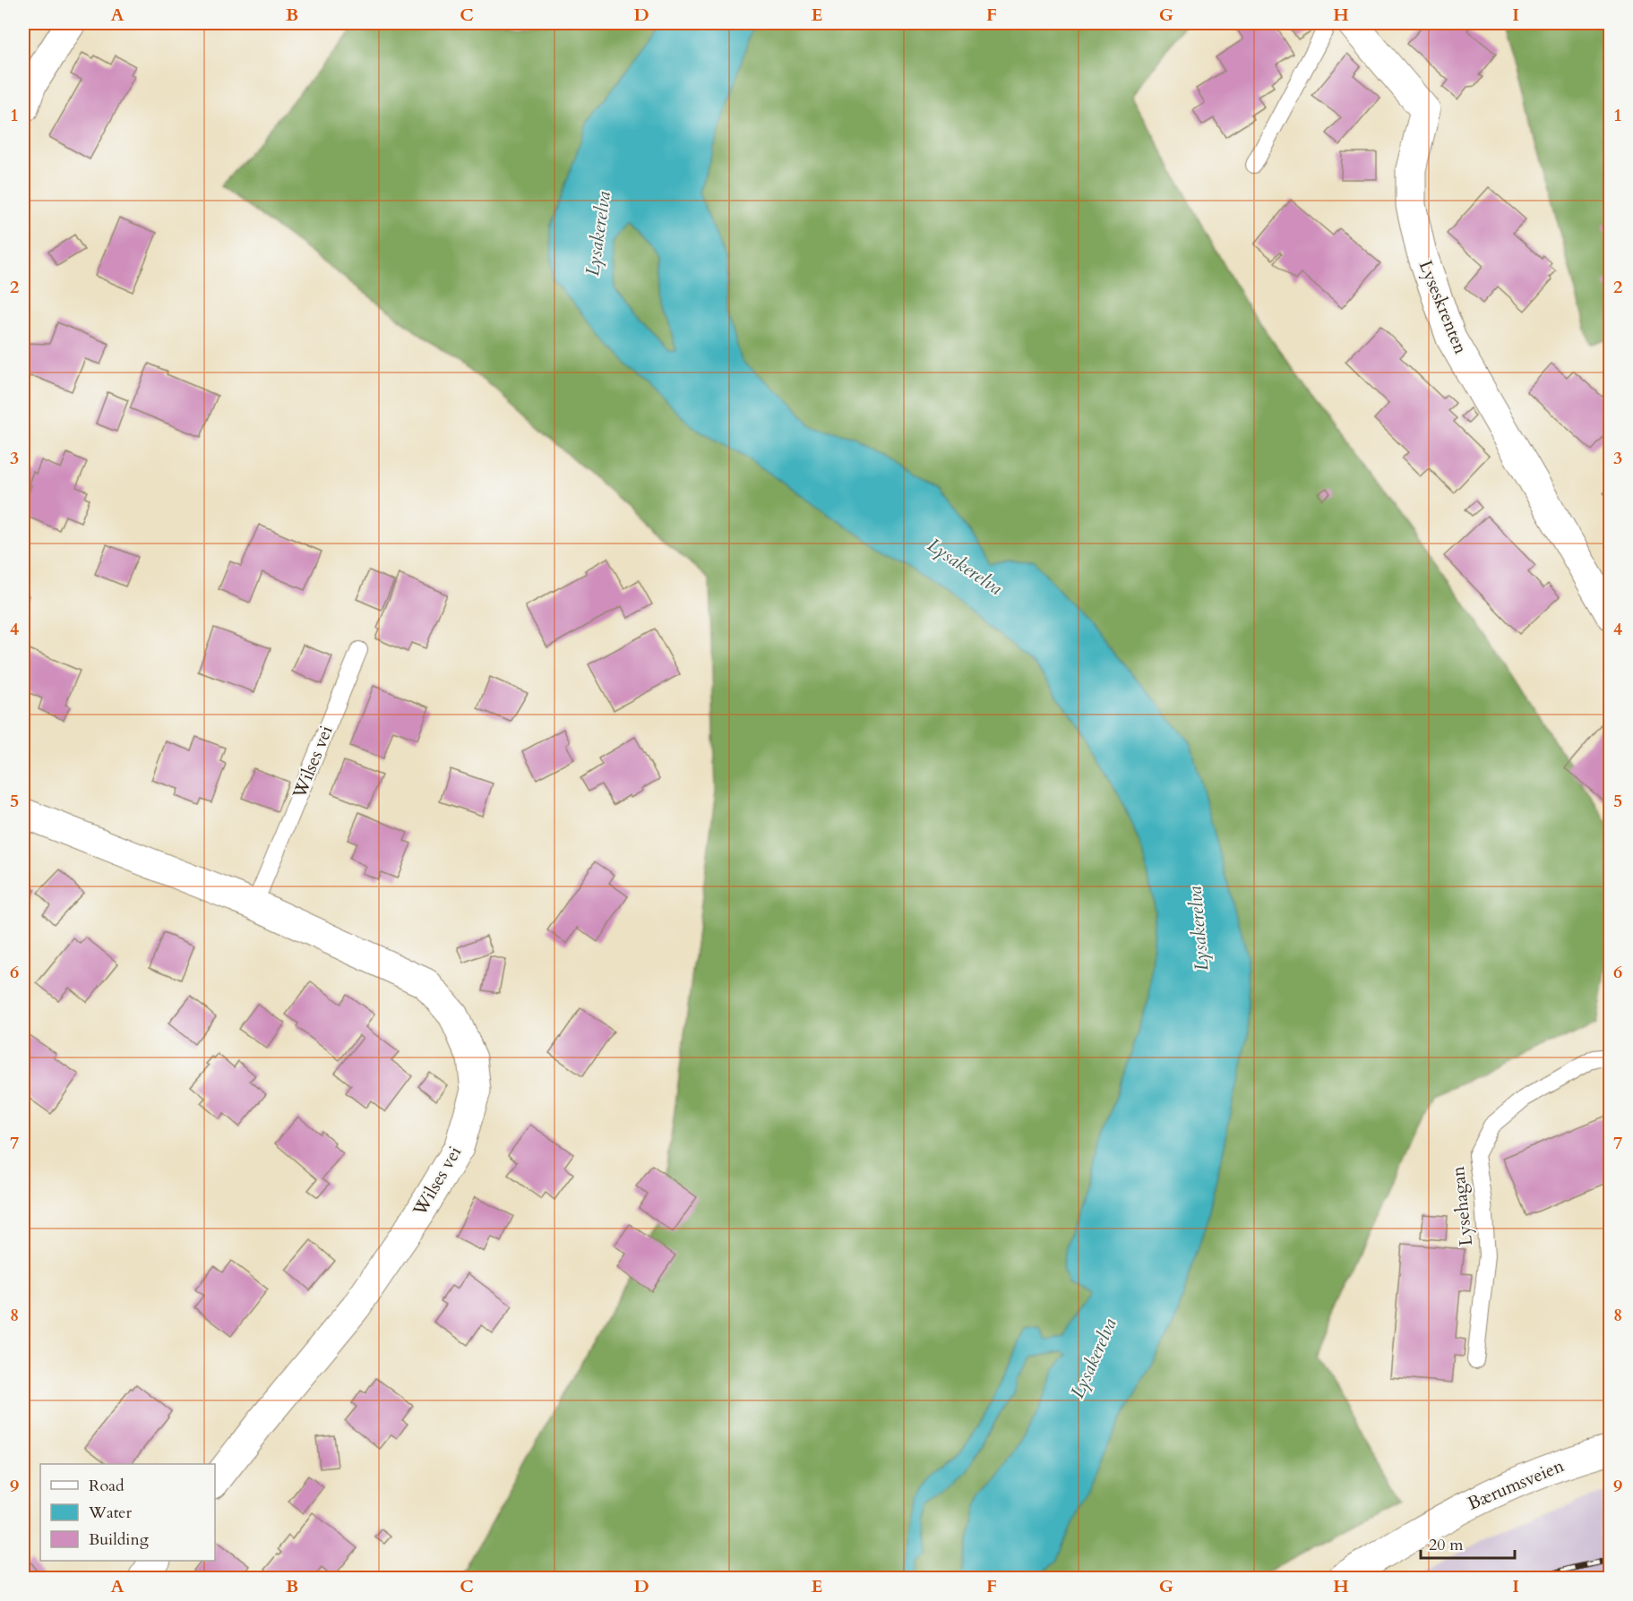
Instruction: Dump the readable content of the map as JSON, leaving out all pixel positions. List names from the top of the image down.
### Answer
{
  "streets": {
    "street": ["Lyseskrenten", "Wilses vei", "Bærumsveien"],
    "lane": ["Lysehagan"]
  },
  "water": ["Lysakerelva"],
  "legend": ["Road", "Water", "Building"],
  "scale_bar": "20 m",
  "grid": {
    "columns": [
      "A",
      "B",
      "C",
      "D",
      "E",
      "F",
      "G",
      "H",
      "I"
    ],
    "rows": [
      "1",
      "2",
      "3",
      "4",
      "5",
      "6",
      "7",
      "8",
      "9"
    ]
  }
}
